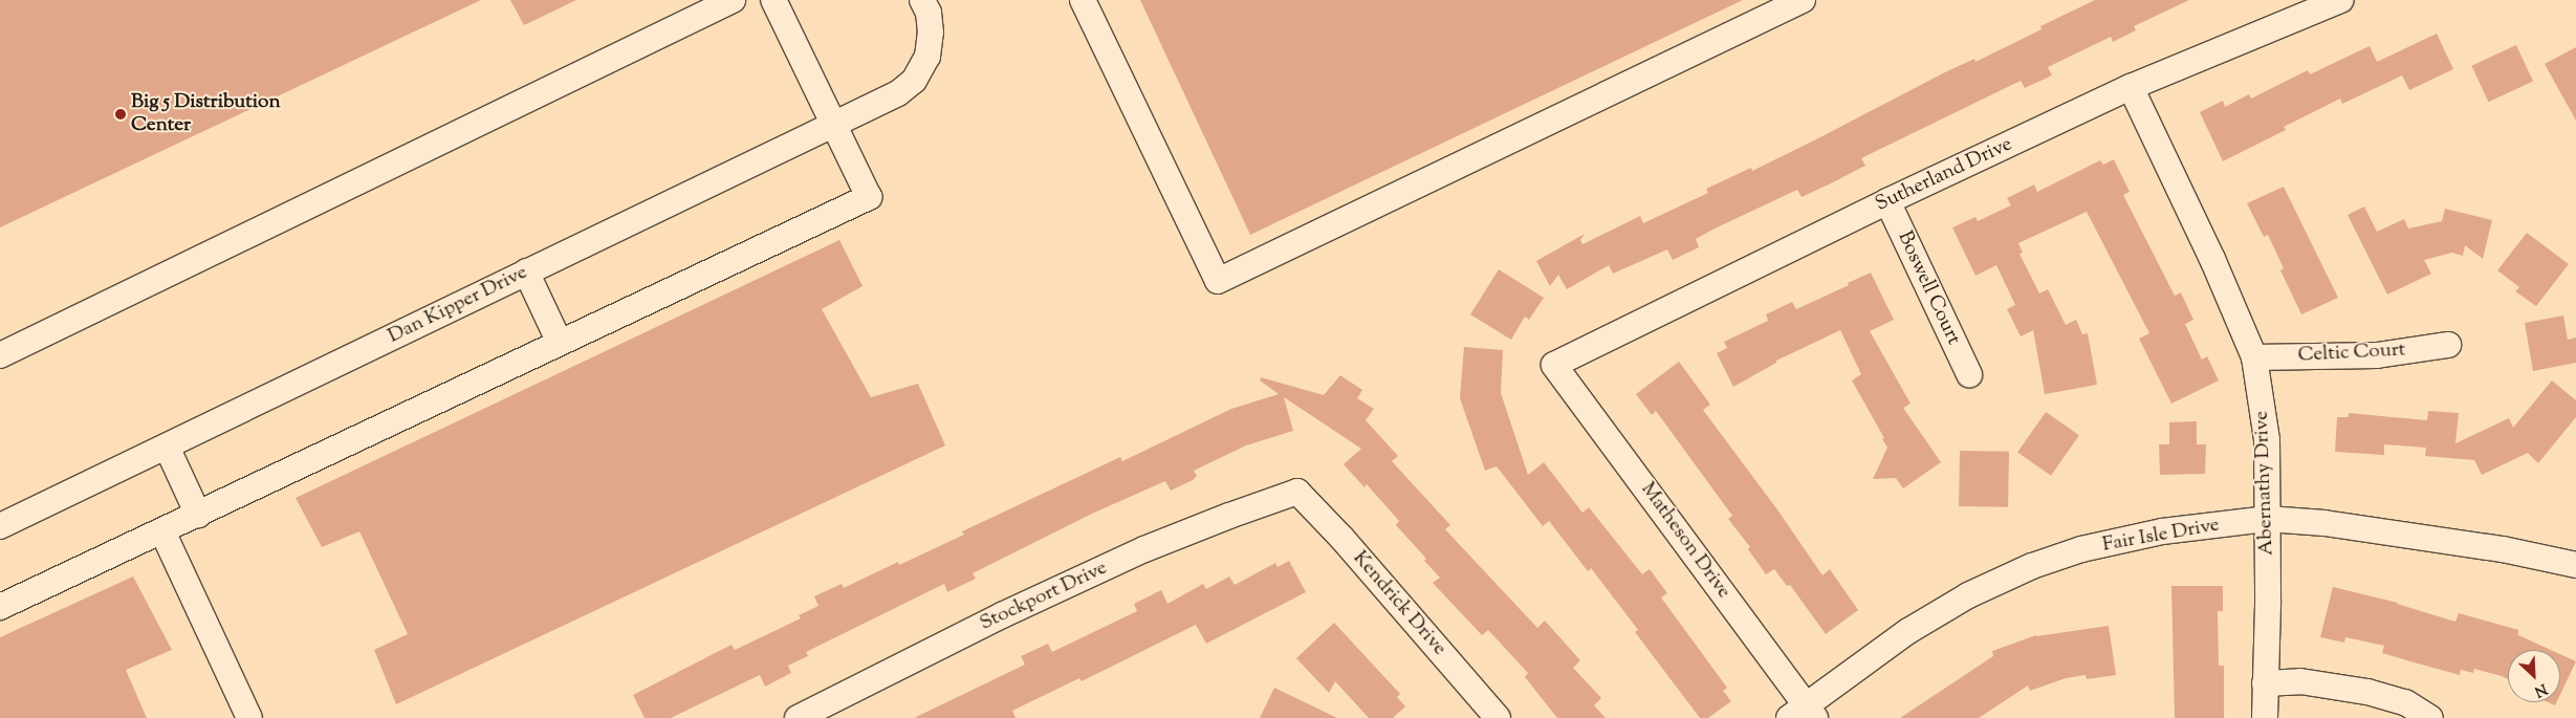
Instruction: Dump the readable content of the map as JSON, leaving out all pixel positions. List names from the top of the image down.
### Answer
{
  "streets": {
    "street": [
      "Sutherland Drive",
      "Boswell Court",
      "Dan Kipper Drive",
      "Celtic Court",
      "Abernathy Drive",
      "Fair Isle Drive",
      "Matheson Drive",
      "Stockport Drive",
      "Kendrick Drive"
    ]
  },
  "crossings": [
    ["Sutherland Drive", "Boswell Court"],
    ["Sutherland Drive", "Abernathy Drive"],
    ["Sutherland Drive", "Matheson Drive"],
    ["Celtic Court", "Abernathy Drive"],
    ["Abernathy Drive", "Fair Isle Drive"],
    ["Fair Isle Drive", "Matheson Drive"],
    ["Stockport Drive", "Kendrick Drive"]
  ],
  "places": ["Big 5 Distribution Center"],
  "north": "bottom right"
}
